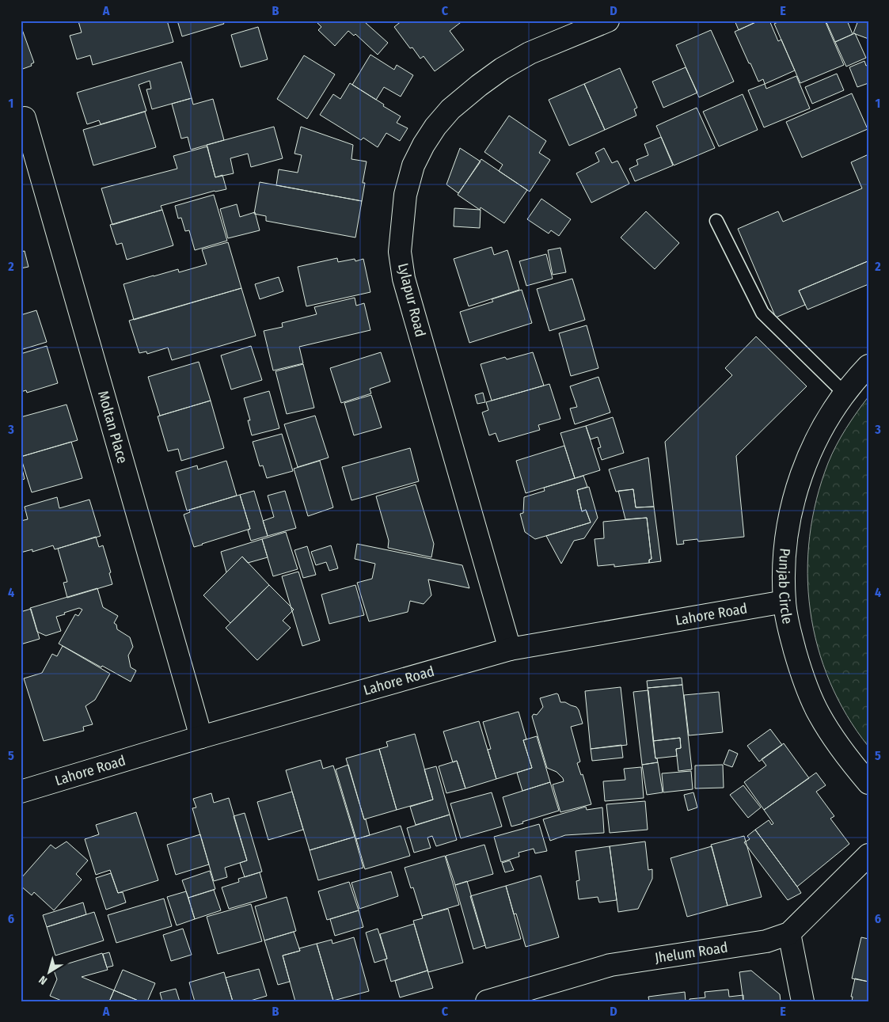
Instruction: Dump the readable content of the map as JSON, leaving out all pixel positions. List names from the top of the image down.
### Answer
{
  "streets": {
    "street": [
      "Lylapur Road",
      "Moltan Place",
      "Punjab Circle",
      "Lahore Road",
      "Jhelum Road"
    ]
  },
  "crossings": [
    ["Lylapur Road", "Lahore Road"],
    ["Moltan Place", "Lahore Road"],
    ["Punjab Circle", "Lahore Road"]
  ],
  "north": "bottom left",
  "grid": {
    "columns": [
      "A",
      "B",
      "C",
      "D",
      "E"
    ],
    "rows": [
      "1",
      "2",
      "3",
      "4",
      "5",
      "6"
    ]
  }
}
